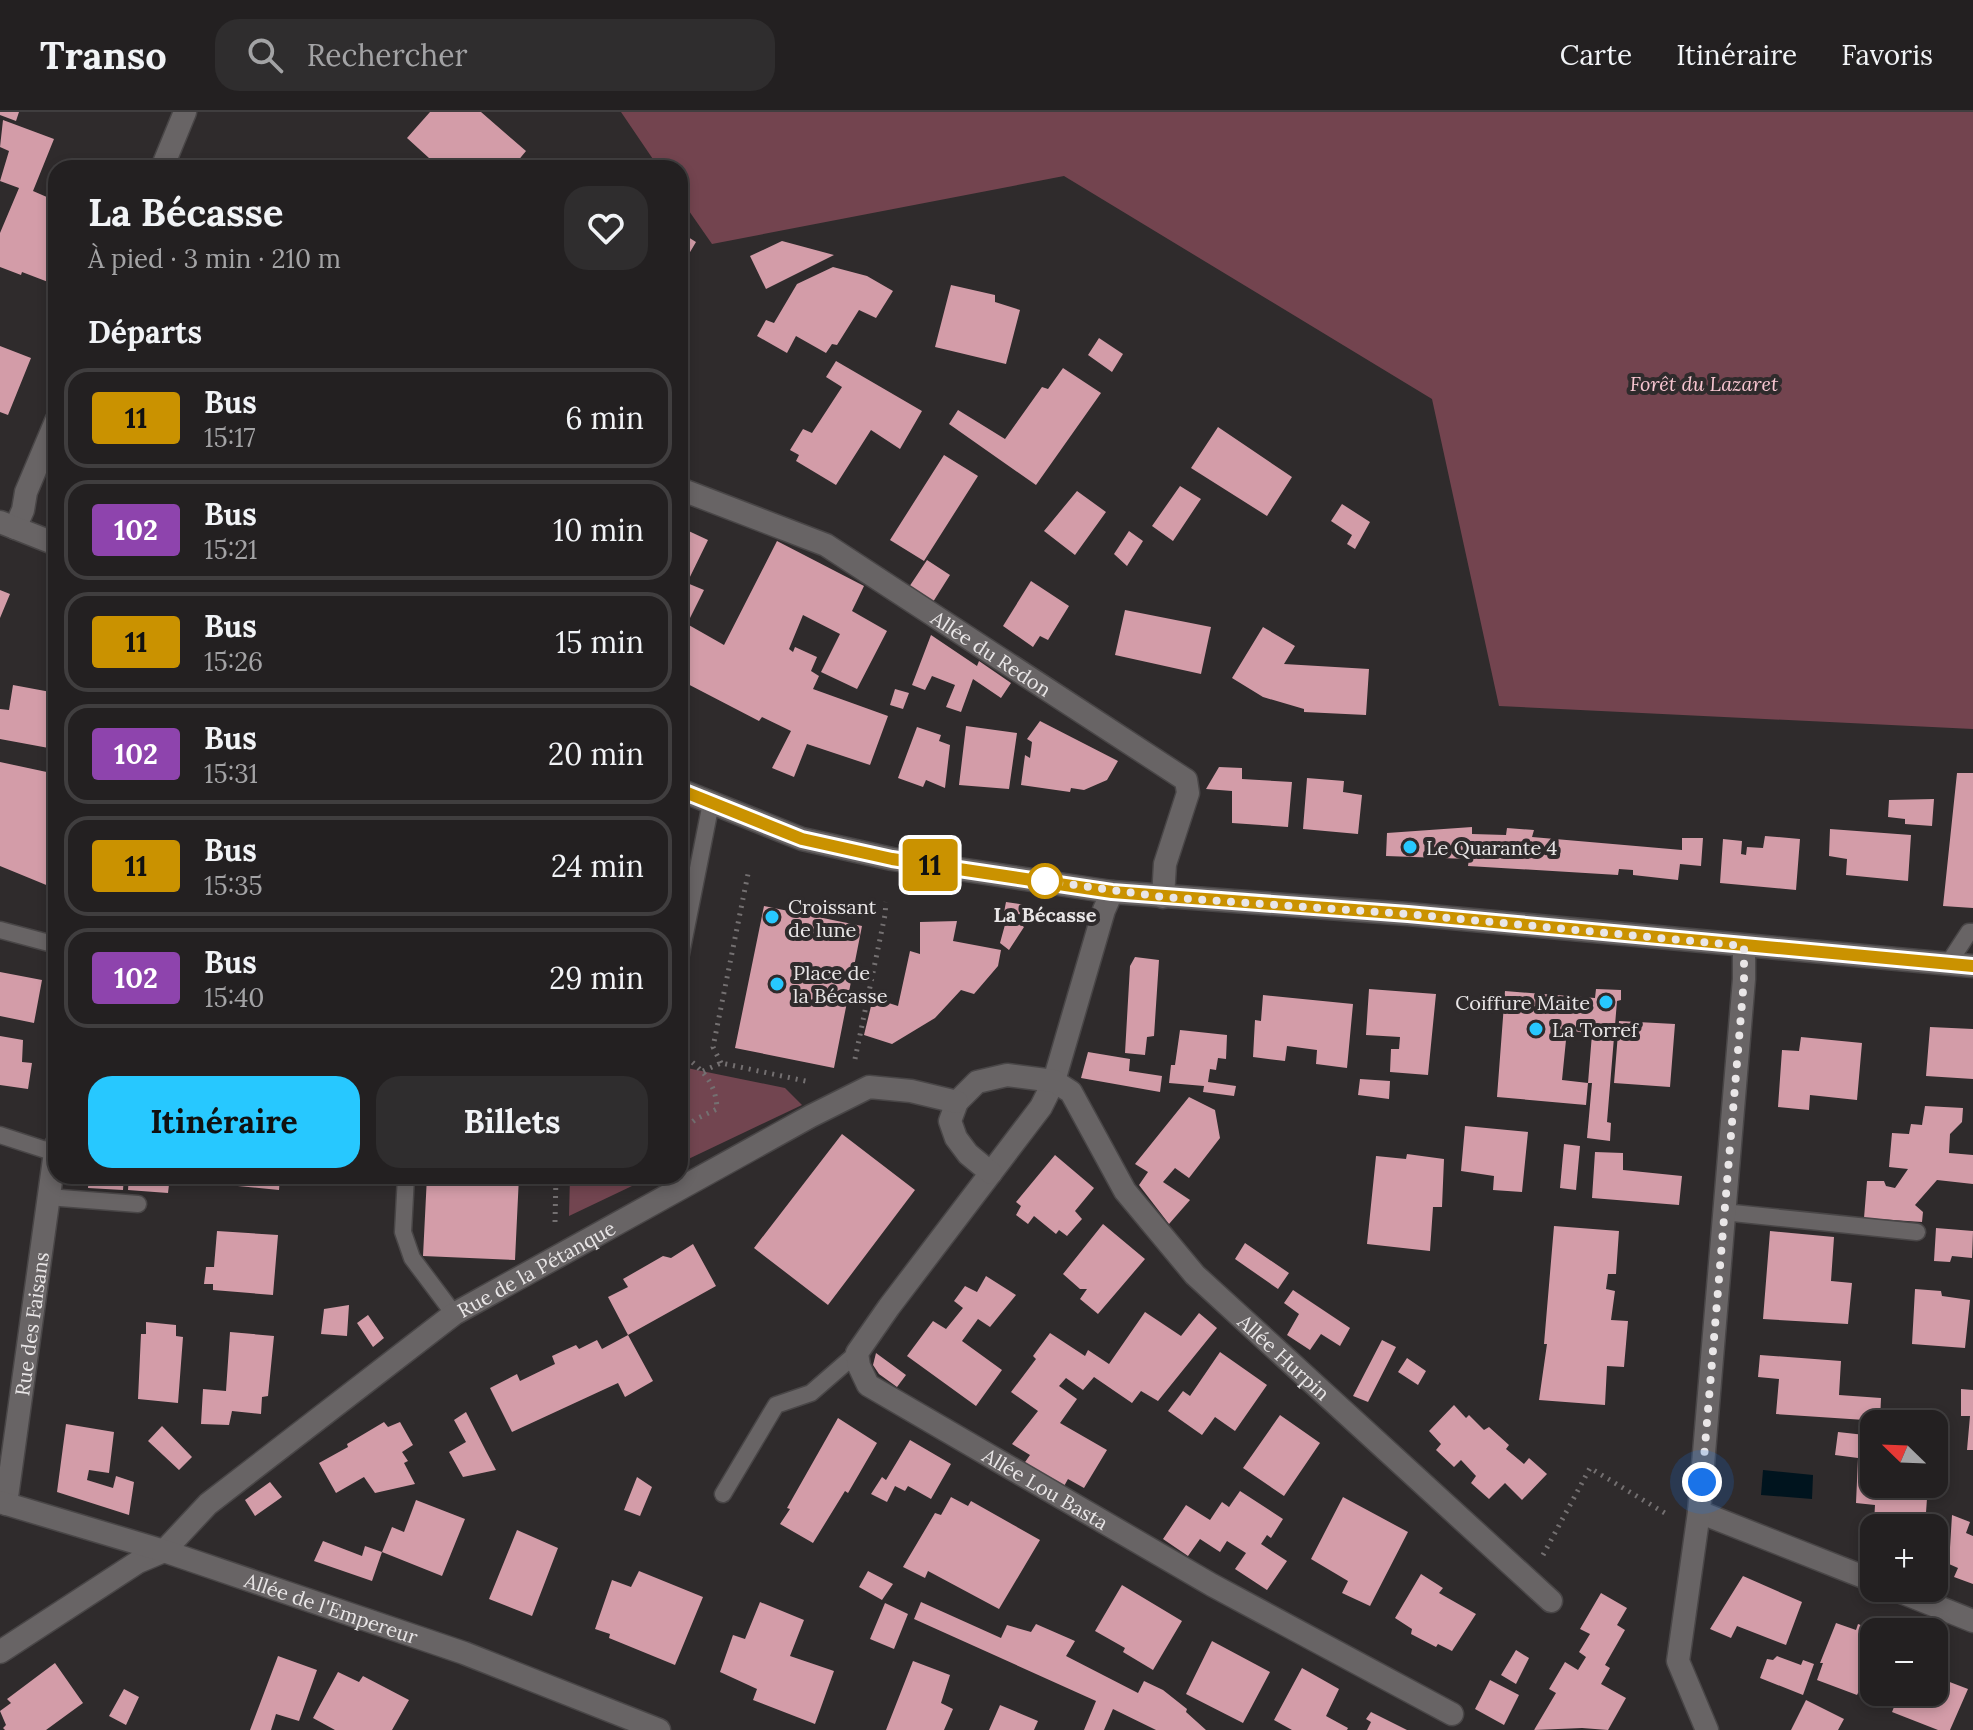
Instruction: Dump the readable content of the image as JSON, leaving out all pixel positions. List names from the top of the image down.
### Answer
{
  "streets": {
    "street": [
      "Allée du Redon",
      "Rue de la Pétanque",
      "Rue des Faisans",
      "Allée Hurpin",
      "Allée Lou Basta",
      "Allée de l'Empereur"
    ]
  },
  "crossings": [
    ["Rue de la Pétanque", "Allée de l'Empereur"],
    ["Rue des Faisans", "Allée de l'Empereur"]
  ],
  "parks": ["Forêt du Lazaret"],
  "places": [
    "Le Quarante 4",
    "La Bécasse",
    "Croissant de lune",
    "Place de la Bécasse",
    "Coiffure Maite",
    "La Torref"
  ],
  "lines": ["bus line 11"],
  "north": "top left",
  "page": {
    "header": "Transo",
    "search": "Rechercher",
    "nav": ["Carte", "Itinéraire", "Favoris"],
    "on_map": "11",
    "heading": [
      ["La Bécasse", "À pied · 3 min · 210 m"],
      "Départs"
    ],
    "list": [
      {
        "mark": "11",
        "name": "Bus",
        "note": "15:17",
        "value": "6 min"
      },
      {
        "mark": "102",
        "name": "Bus",
        "note": "15:21",
        "value": "10 min"
      },
      {
        "mark": "11",
        "name": "Bus",
        "note": "15:26",
        "value": "15 min"
      },
      {
        "mark": "102",
        "name": "Bus",
        "note": "15:31",
        "value": "20 min"
      },
      {
        "mark": "11",
        "name": "Bus",
        "note": "15:35",
        "value": "24 min"
      },
      {
        "mark": "102",
        "name": "Bus",
        "note": "15:40",
        "value": "29 min"
      }
    ],
    "buttons": ["Itinéraire", "Billets"],
    "map_buttons": ["+", "−"]
  }
}
